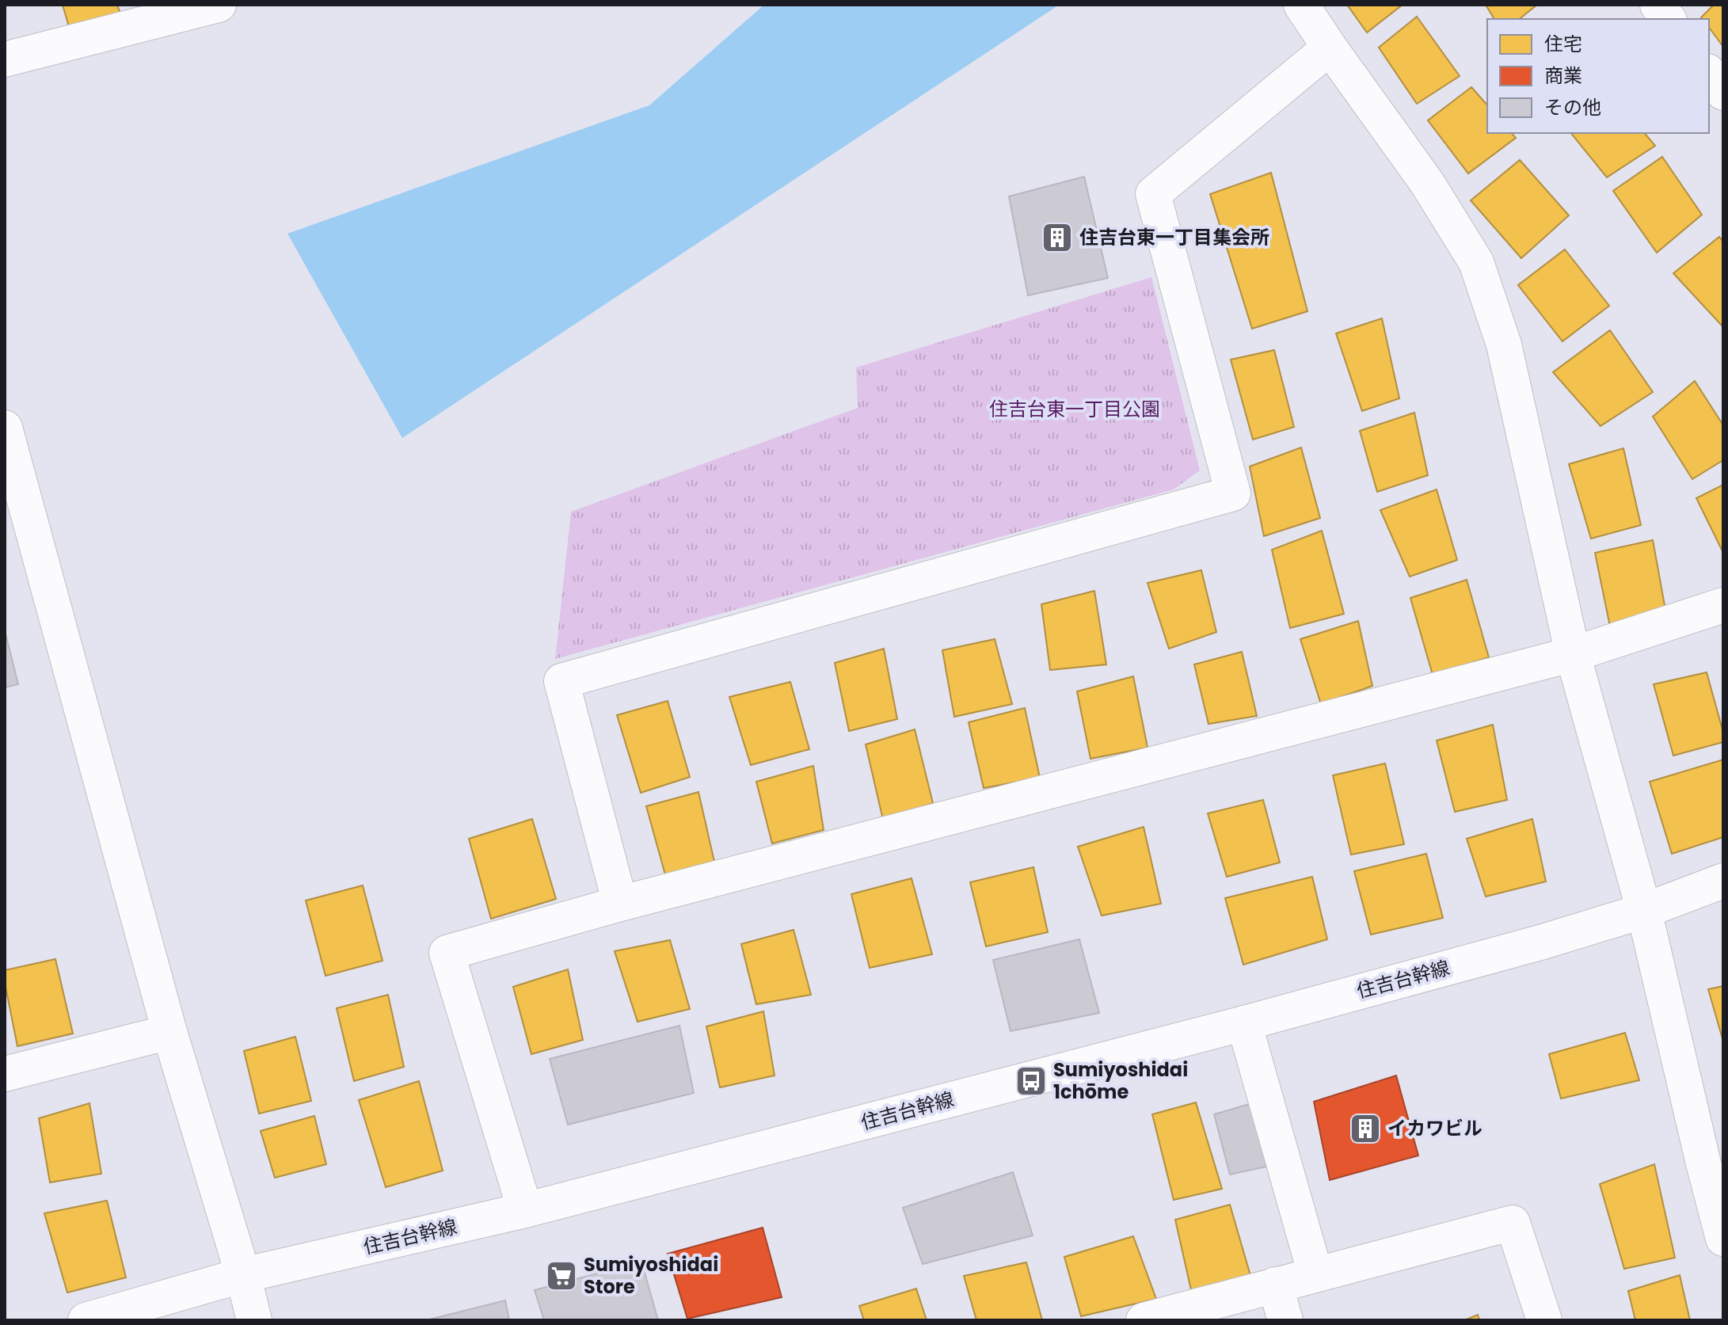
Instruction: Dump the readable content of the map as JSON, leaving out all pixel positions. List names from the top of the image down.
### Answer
{
  "streets": {
    "street": ["住吉台幹線"]
  },
  "parks": ["住吉台東一丁目公園"],
  "places": {
    "building": ["住吉台東一丁目集会所", "イカワビル"],
    "bus stop": ["Sumiyoshidai 1chōme"],
    "supermarket": ["Sumiyoshidai Store"]
  },
  "legend": ["住宅", "商業", "その他"]
}
